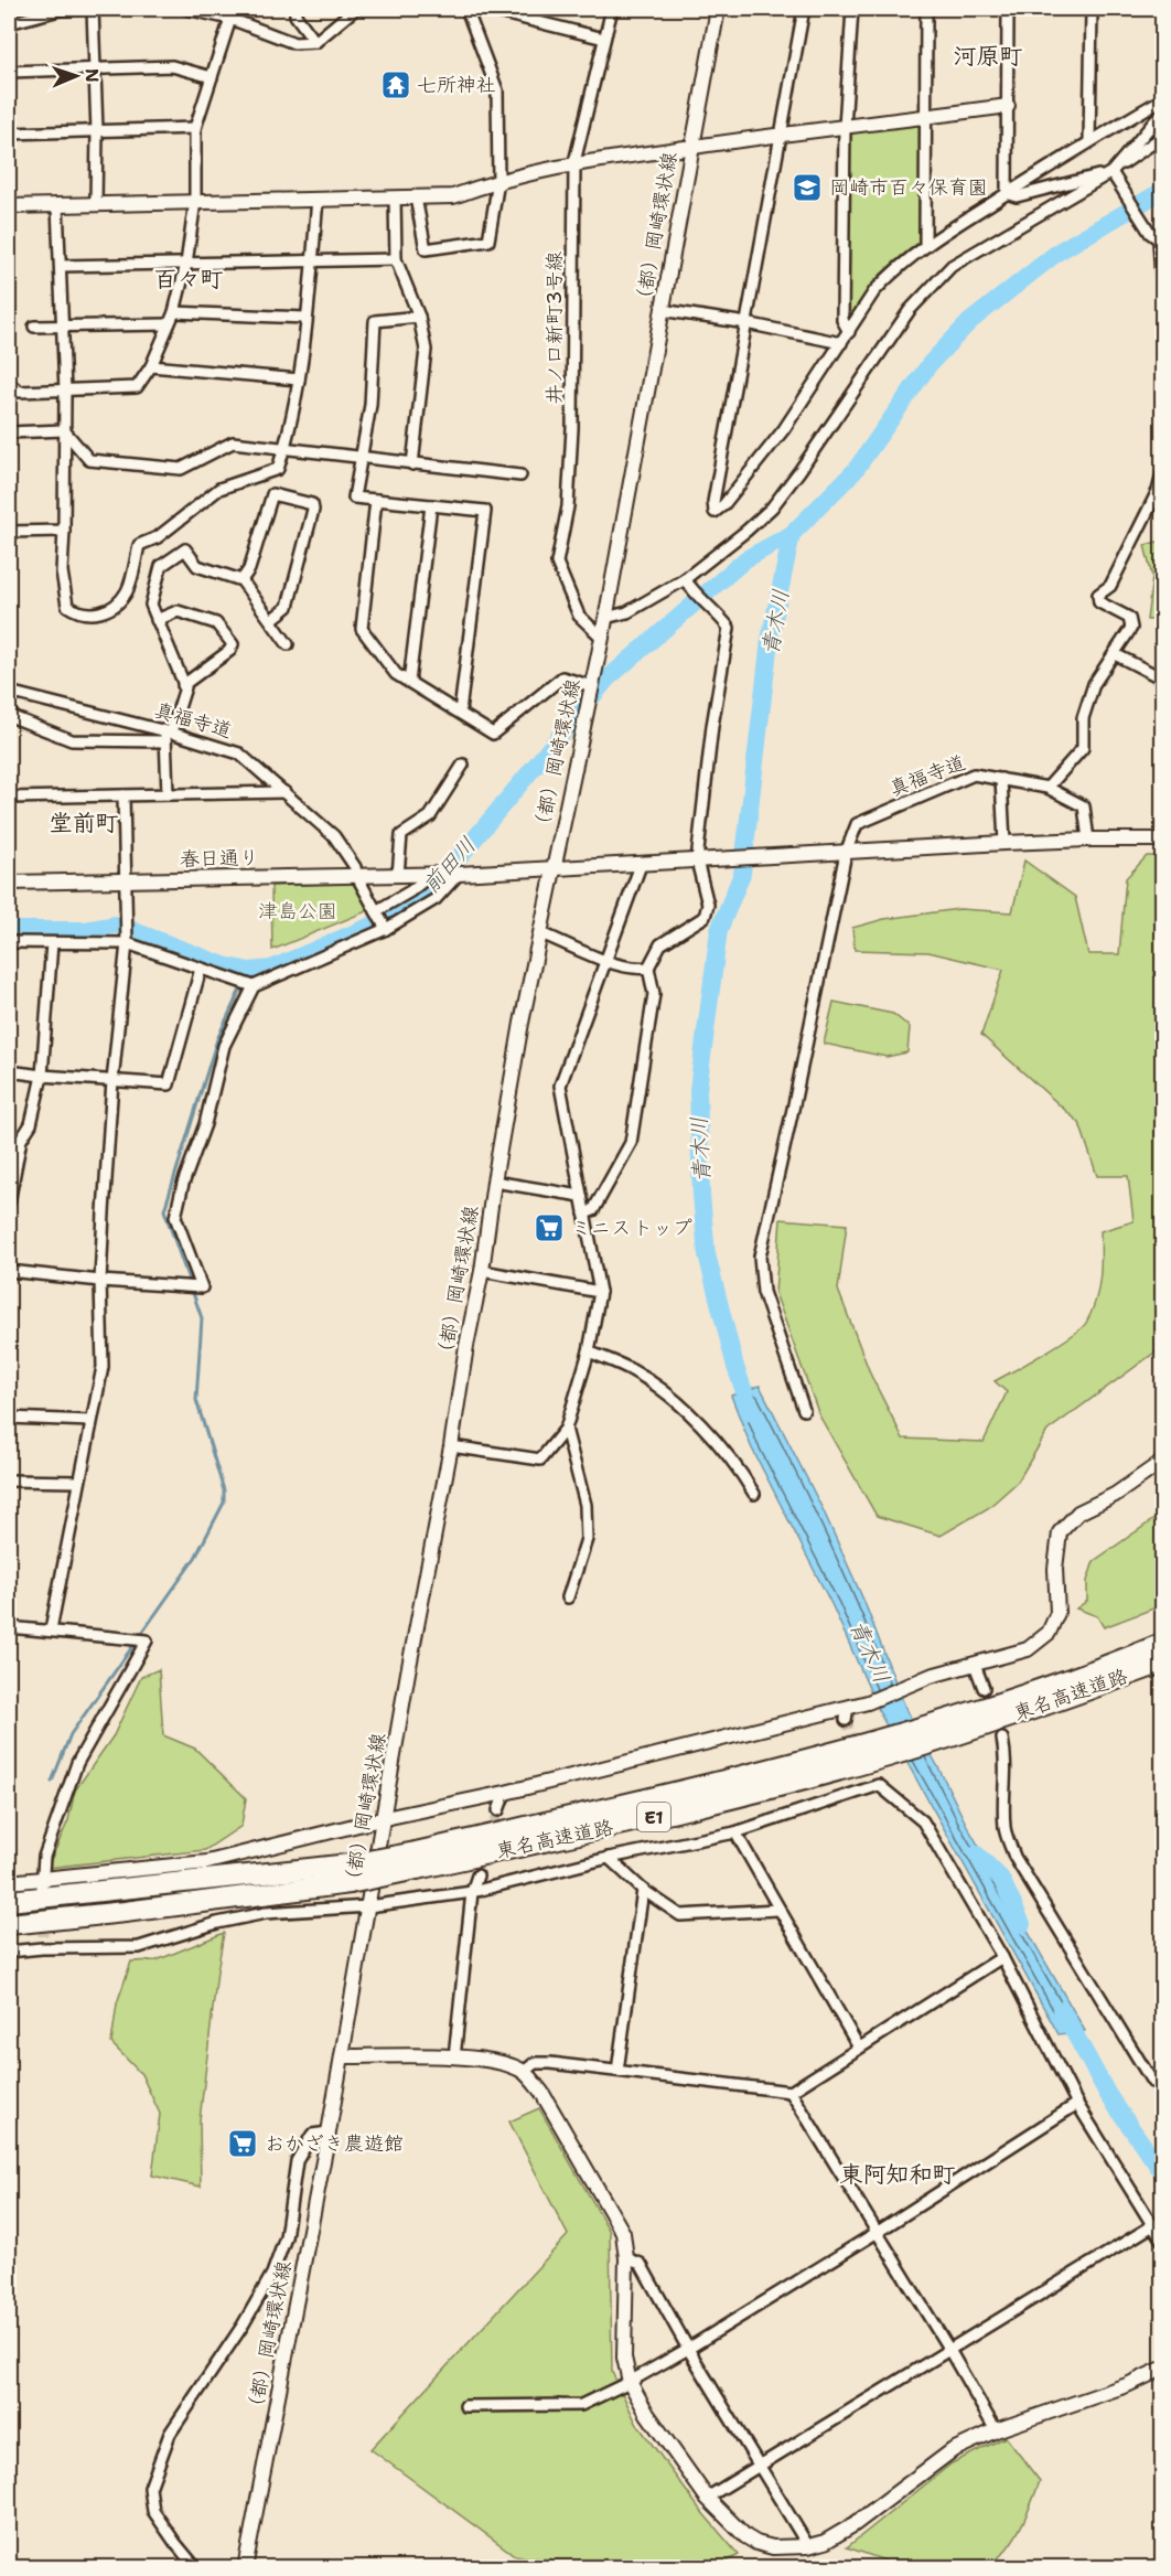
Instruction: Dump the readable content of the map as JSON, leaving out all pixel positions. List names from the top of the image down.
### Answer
{
  "streets": {
    "highway": ["東名高速道路", "E1"],
    "street": [
      "（都）岡崎環状線",
      "井ノ口新町3号線",
      "真福寺道",
      "春日通り"
    ]
  },
  "crossings": [
    ["（都）岡崎環状線", "井ノ口新町3号線"],
    ["真福寺道", "春日通り"]
  ],
  "districts": [
    "河原町",
    "百々町",
    "堂前町",
    "東阿知和町"
  ],
  "water": ["青木川", "前田川"],
  "parks": ["津島公園"],
  "places": {
    "temple": ["七所神社"],
    "school or university": ["岡崎市百々保育園"],
    "supermarket": ["ミニストップ", "おかざき農遊館"]
  },
  "north": "right"
}
